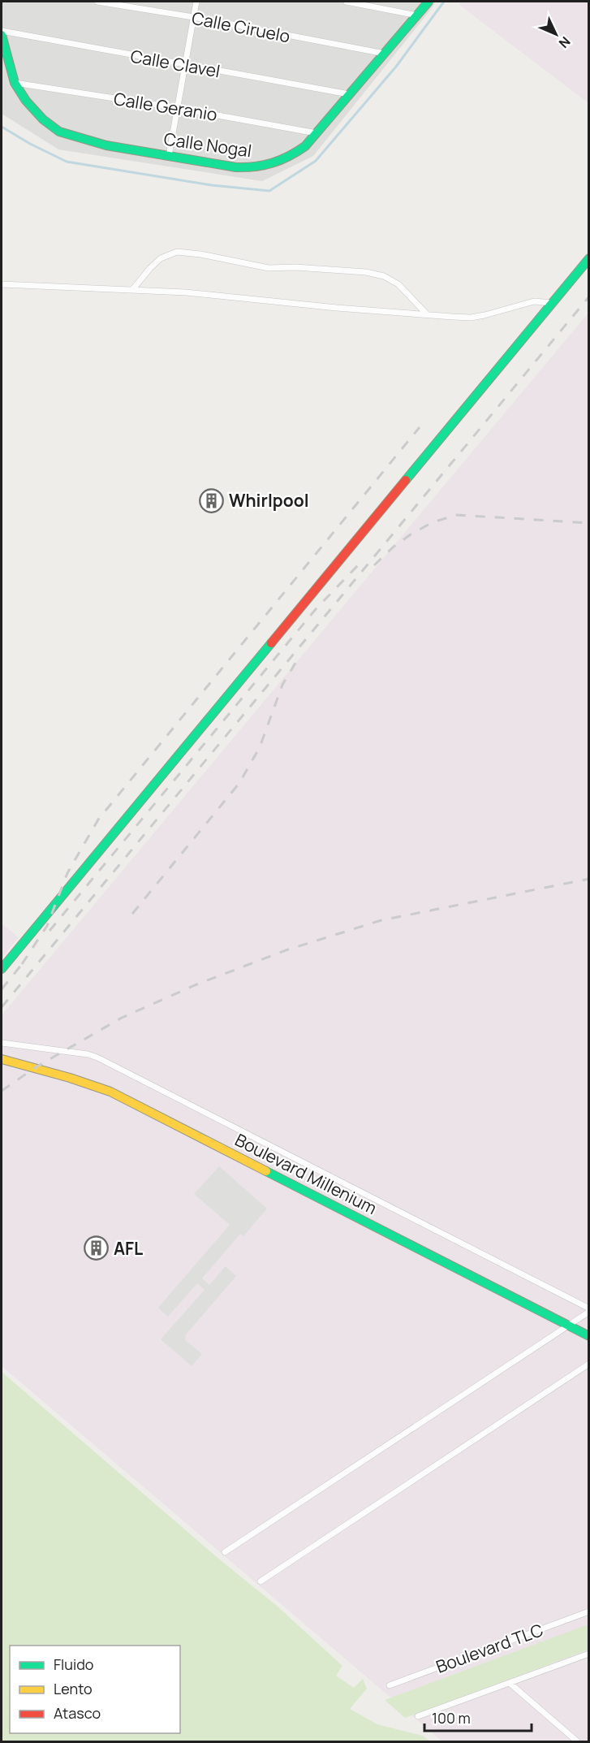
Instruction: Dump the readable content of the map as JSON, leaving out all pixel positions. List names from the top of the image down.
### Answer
{
  "streets": {
    "street": [
      "Calle Ciruelo",
      "Calle Clavel",
      "Calle Geranio",
      "Calle Nogal",
      "Boulevard Millenium",
      "Boulevard TLC"
    ]
  },
  "crossings": [
    ["Calle Ciruelo", "Calle Nogal"],
    ["Calle Clavel", "Calle Nogal"],
    ["Calle Geranio", "Calle Nogal"]
  ],
  "places": {
    "building": ["Whirlpool", "AFL"]
  },
  "legend": ["Fluido", "Lento", "Atasco"],
  "scale_bar": "100 m",
  "north": "bottom right"
}
